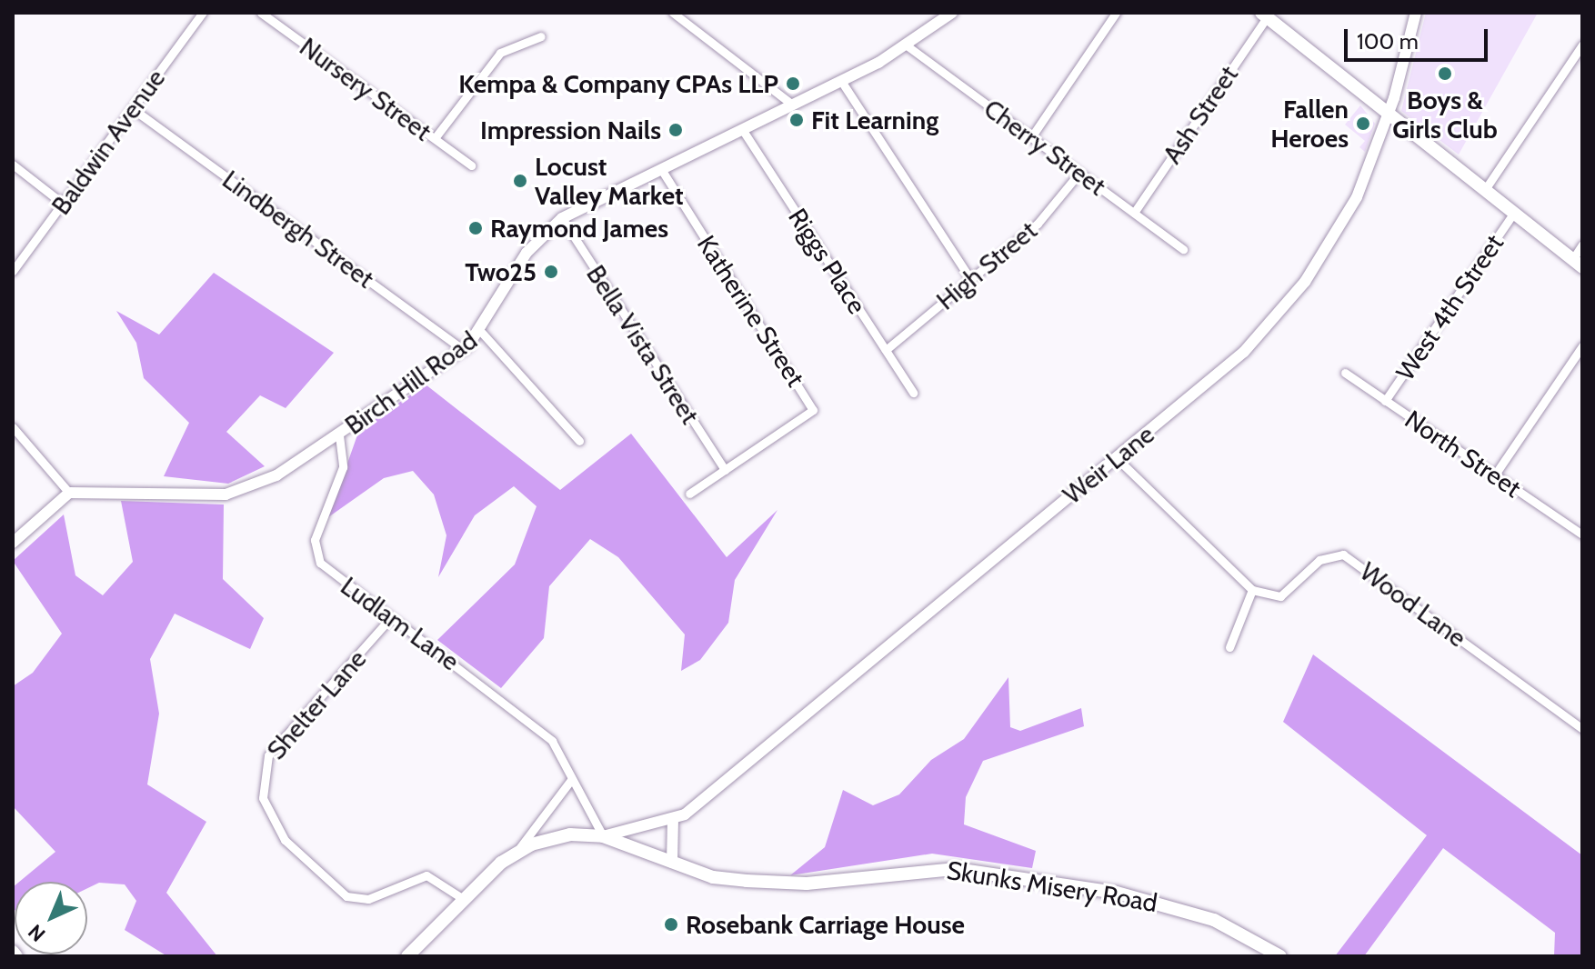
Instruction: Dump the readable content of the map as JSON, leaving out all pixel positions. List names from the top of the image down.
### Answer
{
  "streets": {
    "main road": ["Skunks Misery Road"],
    "street": [
      "Nursery Street",
      "Ash Street",
      "Baldwin Avenue",
      "Cherry Street",
      "Lindbergh Street",
      "Riggs Place",
      "High Street",
      "West 4th Street",
      "Katherine Street",
      "Bella Vista Street",
      "Birch Hill Road",
      "North Street",
      "Weir Lane",
      "Wood Lane",
      "Ludlam Lane",
      "Shelter Lane"
    ]
  },
  "crossings": [
    ["Ash Street", "Cherry Street"],
    ["Baldwin Avenue", "Lindbergh Street"],
    ["Cherry Street", "High Street"],
    ["Cherry Street", "Birch Hill Road"],
    ["Lindbergh Street", "Birch Hill Road"],
    ["Riggs Place", "High Street"],
    ["Riggs Place", "Birch Hill Road"],
    ["West 4th Street", "North Street"],
    ["Katherine Street", "Bella Vista Street"],
    ["Katherine Street", "Birch Hill Road"],
    ["Bella Vista Street", "Birch Hill Road"],
    ["Birch Hill Road", "Ludlam Lane"],
    ["Weir Lane", "Ludlam Lane"],
    ["Weir Lane", "Skunks Misery Road"],
    ["Ludlam Lane", "Shelter Lane"],
    ["Ludlam Lane", "Skunks Misery Road"]
  ],
  "places": [
    "Boys & Girls Club",
    "Kempa & Company CPAs LLP",
    "Fit Learning",
    "Fallen Heroes",
    "Impression Nails",
    "Locust Valley Market",
    "Raymond James",
    "Two25",
    "Rosebank Carriage House"
  ],
  "scale_bar": "100 m",
  "north": "bottom left"
}
